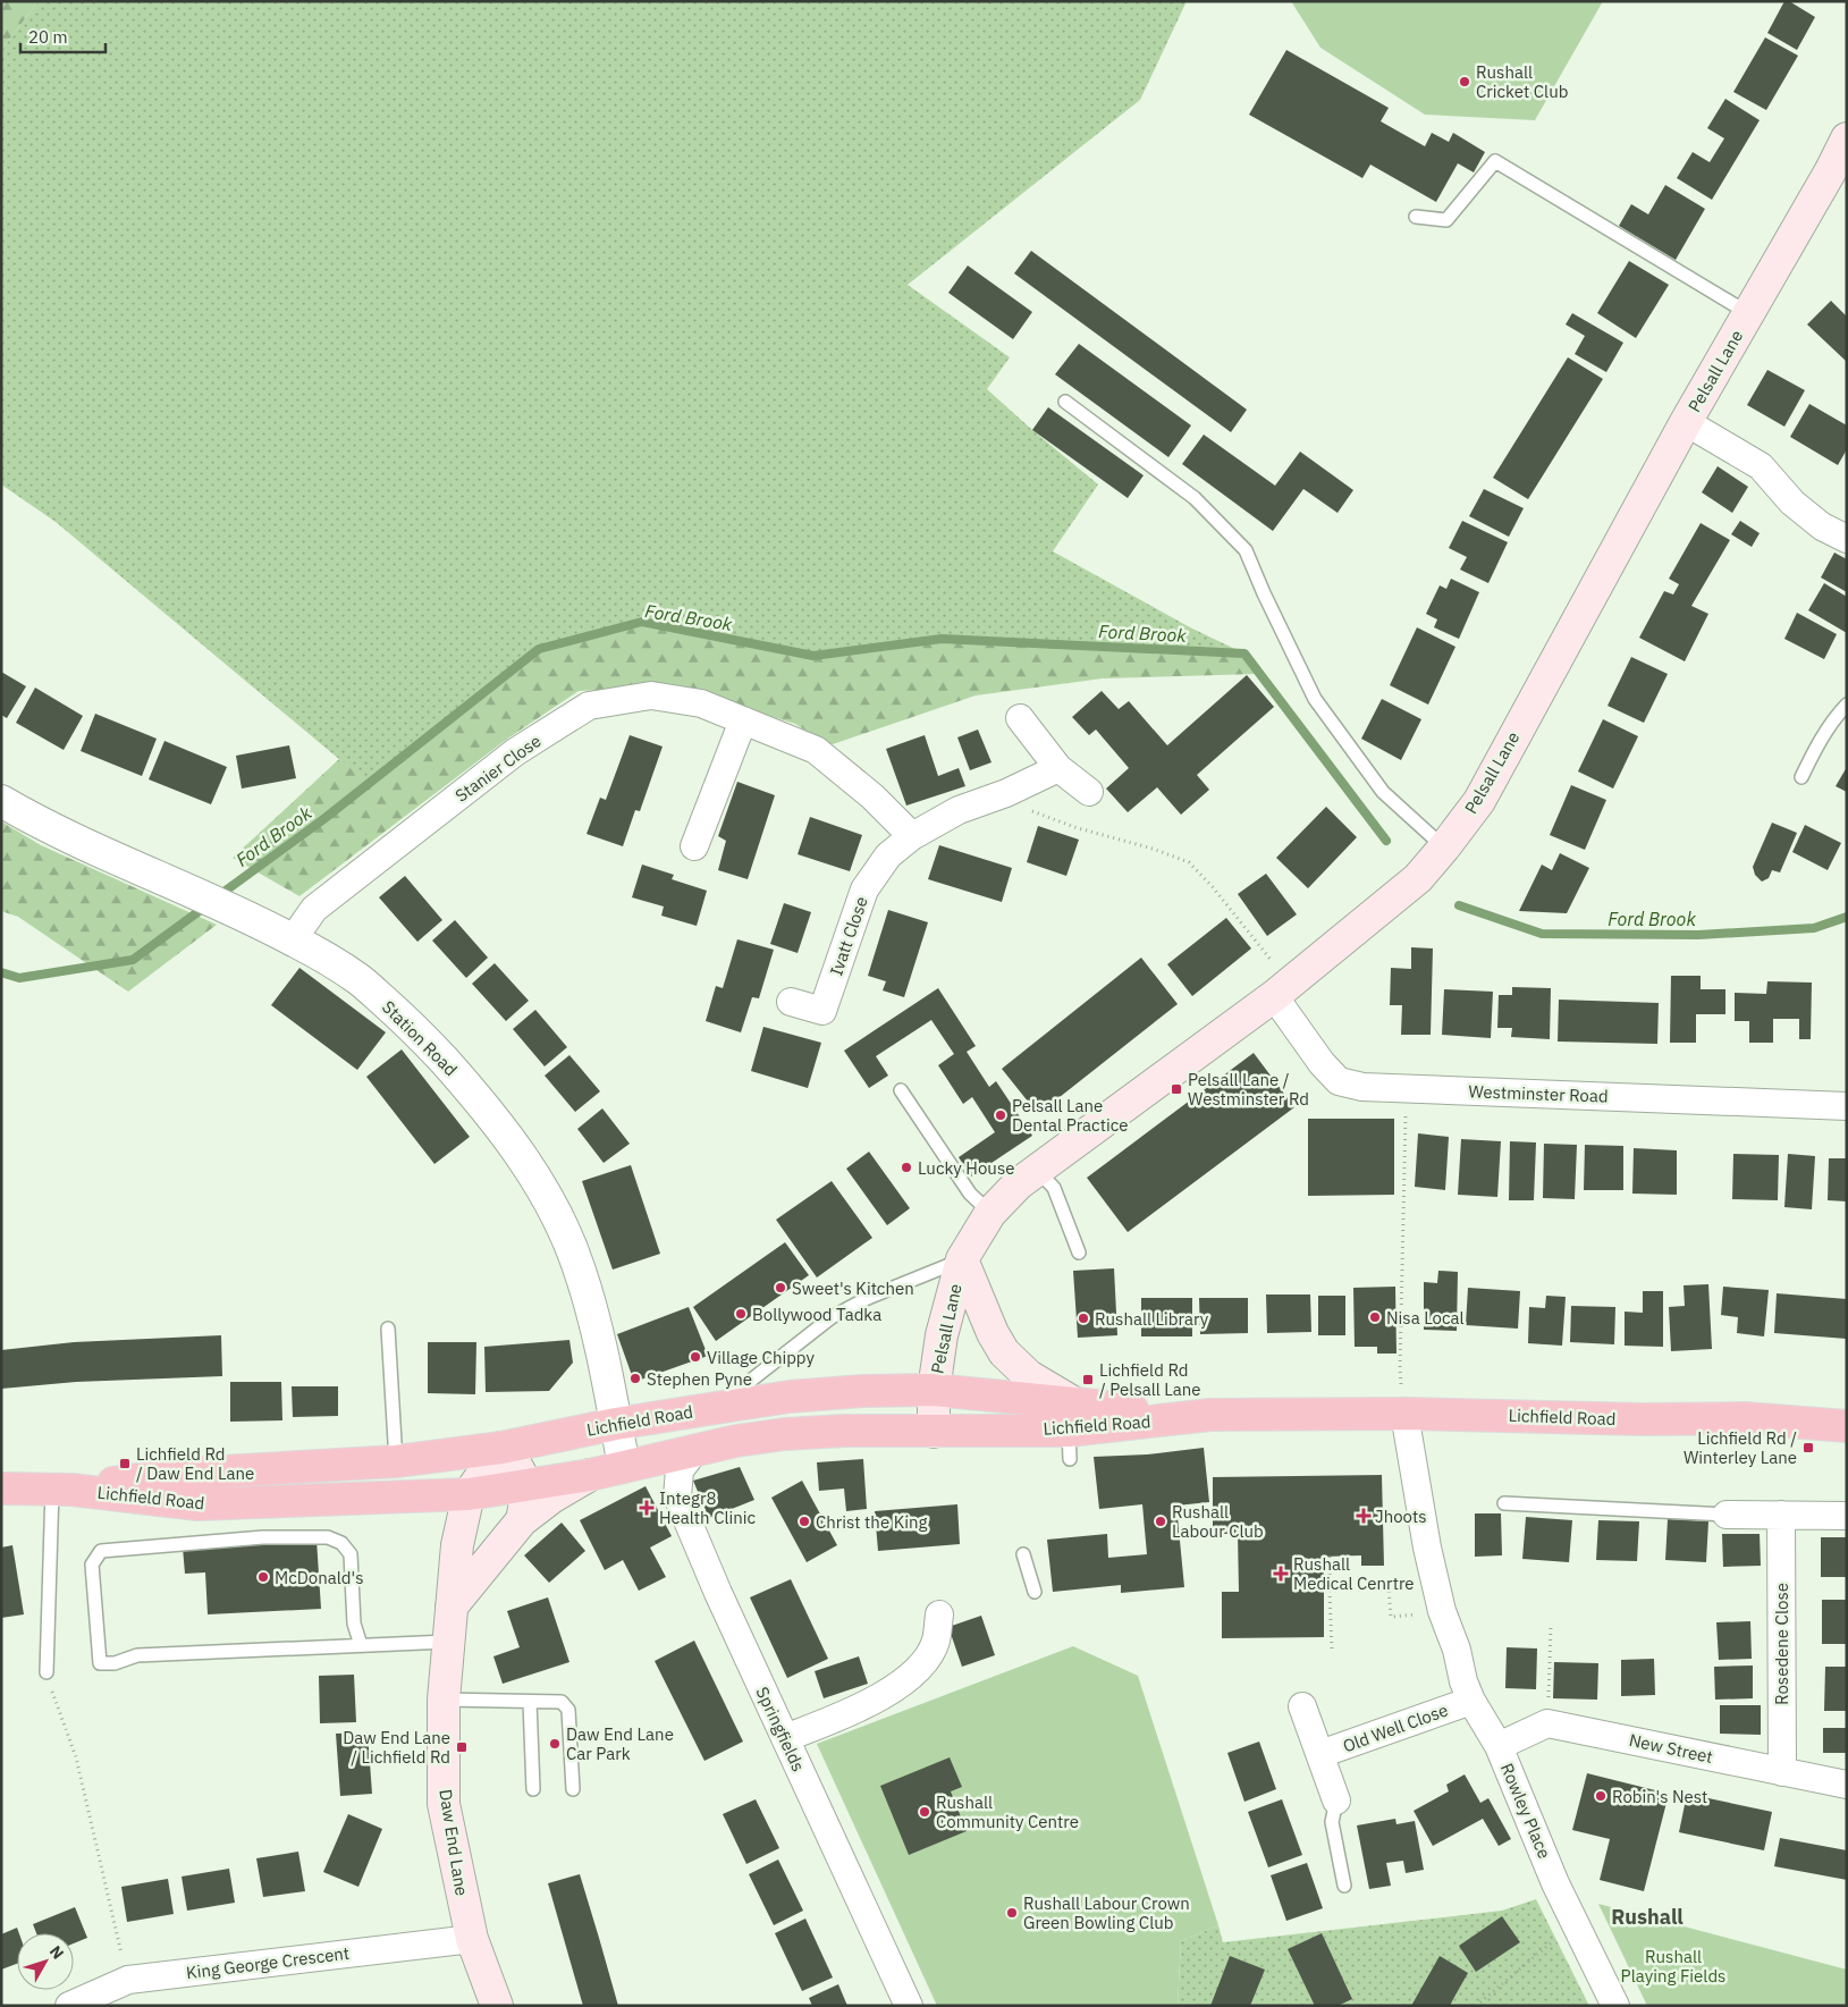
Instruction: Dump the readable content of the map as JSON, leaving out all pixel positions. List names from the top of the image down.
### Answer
{
  "streets": {
    "highway": ["Lichfield Road"],
    "main road": ["Pelsall Lane", "Daw End Lane"],
    "street": [
      "Stanier Close",
      "Ivatt Close",
      "Station Road",
      "Westminster Road",
      "Rosedene Close",
      "Old Well Close",
      "Springfields",
      "New Street",
      "Rowley Place",
      "King George Crescent"
    ]
  },
  "crossings": [
    ["Pelsall Lane", "Westminster Road"],
    ["Pelsall Lane", "Lichfield Road"],
    ["Stanier Close", "Ivatt Close"],
    ["Stanier Close", "Station Road"],
    ["Station Road", "Lichfield Road"],
    ["Lichfield Road", "Springfields"],
    ["Lichfield Road", "Daw End Lane"],
    ["Rosedene Close", "New Street"],
    ["Old Well Close", "Rowley Place"],
    ["Daw End Lane", "King George Crescent"]
  ],
  "districts": ["Rushall"],
  "water": ["Ford Brook"],
  "parks": ["Rushall Playing Fields"],
  "places": {
    "other": [
      "Rushall Cricket Club",
      "Pelsall Lane Dental Practice",
      "Lucky House",
      "Sweet's Kitchen",
      "Bollywood Tadka",
      "Nisa Local",
      "Rushall Library",
      "Village Chippy",
      "Stephen Pyne",
      "Christ the King",
      "Rushall Labour Club",
      "McDonald's",
      "Daw End Lane Car Park",
      "Robin's Nest",
      "Rushall Community Centre",
      "Rushall Labour Crown Green Bowling Club"
    ],
    "transit": [
      "Pelsall Lane / Westminster Rd",
      "Lichfield Rd / Pelsall Lane",
      "Lichfield Rd / Winterley Lane",
      "Lichfield Rd / Daw End Lane",
      "Daw End Lane / Lichfield Rd"
    ],
    "health": ["Integr8 Health Clinic", "Jhoots", "Rushall Medical Cenrtre"]
  },
  "scale_bar": "20 m",
  "north": "top right"
}
